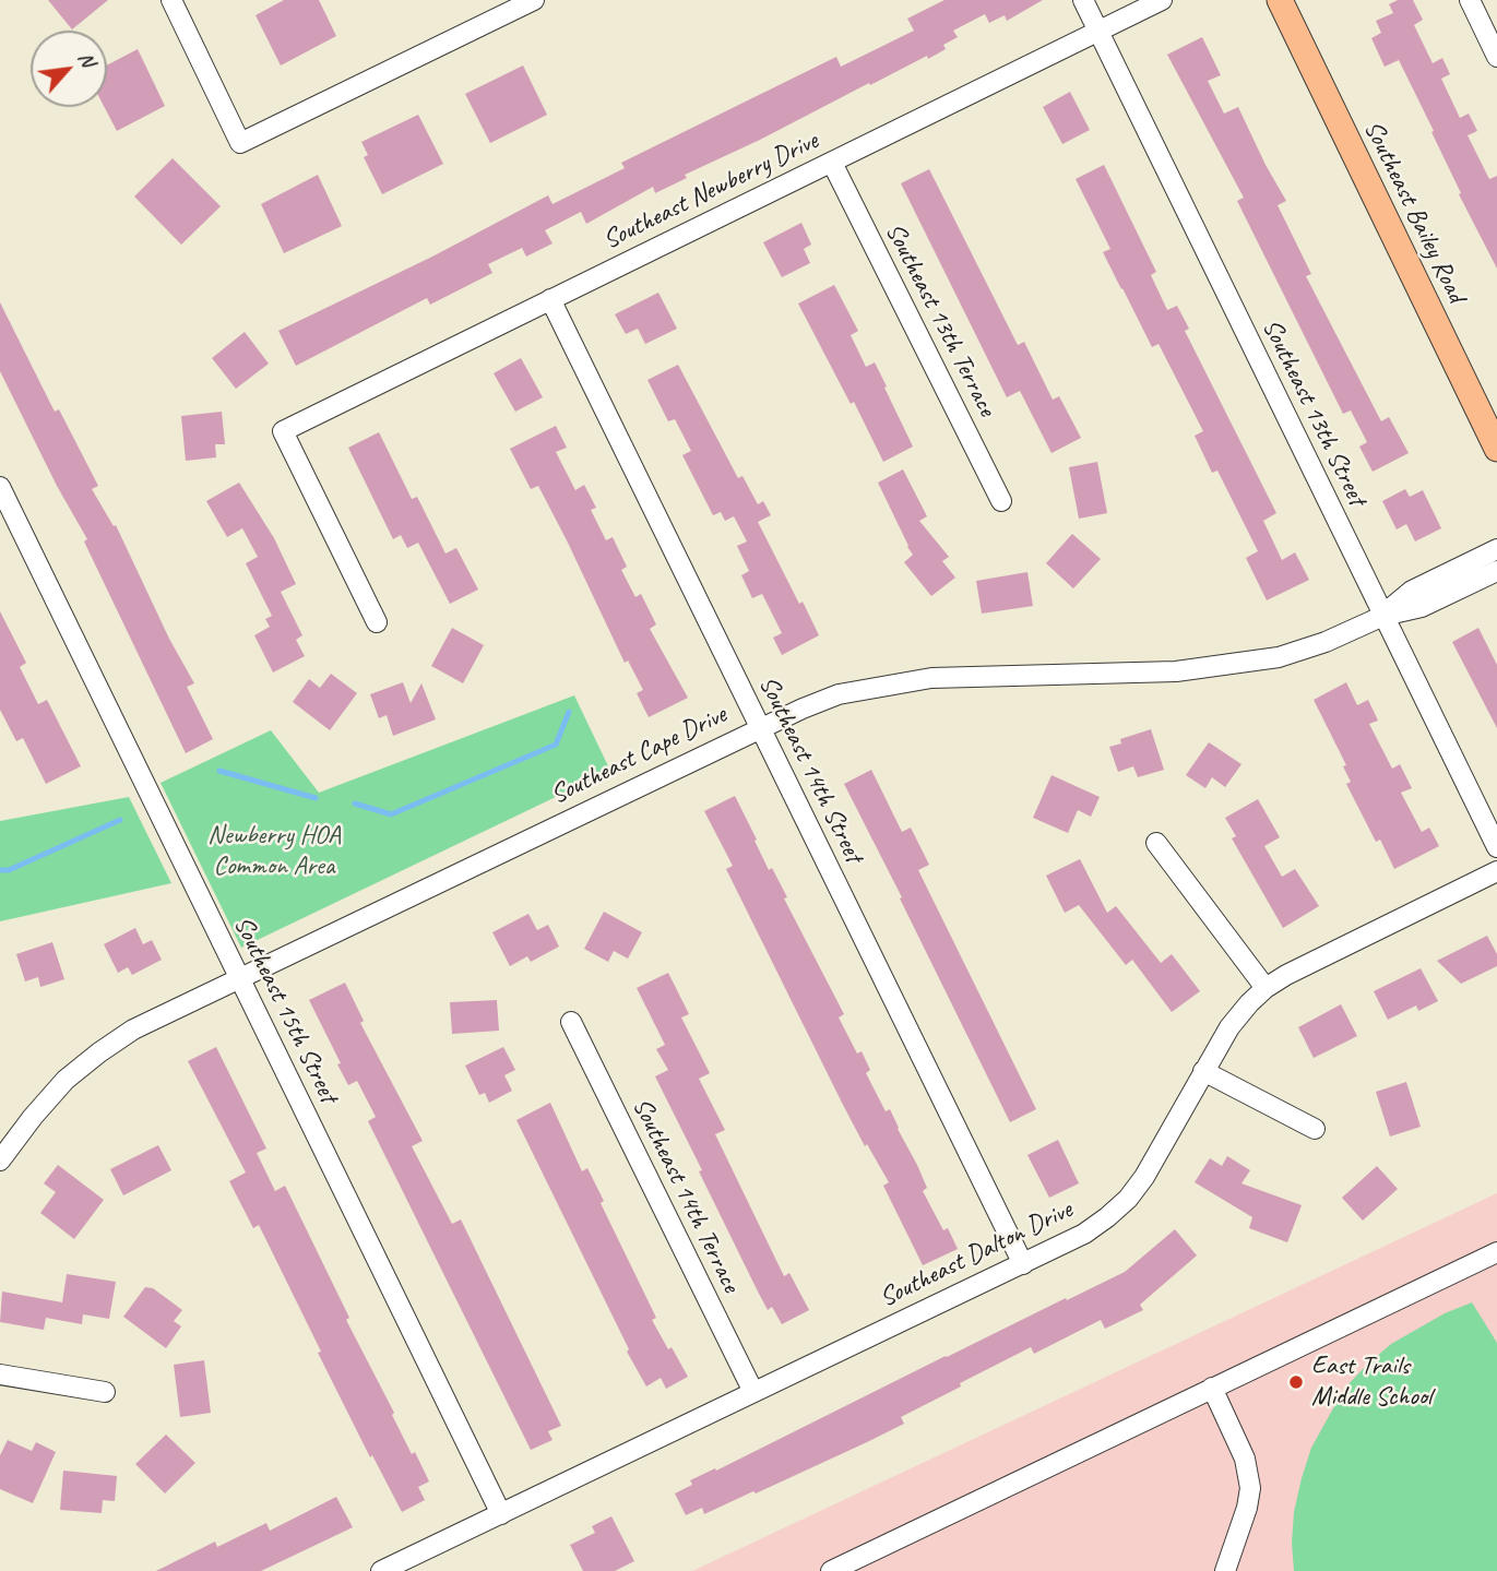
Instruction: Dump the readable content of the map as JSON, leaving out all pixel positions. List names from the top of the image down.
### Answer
{
  "streets": {
    "main road": ["Southeast Bailey Road"],
    "street": [
      "Southeast Newberry Drive",
      "Southeast 13th Terrace",
      "Southeast 13th Street",
      "Southeast Cape Drive",
      "Southeast 14th Street",
      "Southeast 15th Street",
      "Southeast 14th Terrace",
      "Southeast Dalton Drive"
    ]
  },
  "crossings": [
    ["Southeast Newberry Drive", "Southeast 13th Terrace"],
    ["Southeast Newberry Drive", "Southeast 13th Street"],
    ["Southeast Newberry Drive", "Southeast 14th Street"],
    ["Southeast 13th Street", "Southeast Cape Drive"],
    ["Southeast Cape Drive", "Southeast 14th Street"],
    ["Southeast Cape Drive", "Southeast 15th Street"],
    ["Southeast 14th Street", "Southeast Dalton Drive"],
    ["Southeast 15th Street", "Southeast Dalton Drive"],
    ["Southeast 14th Terrace", "Southeast Dalton Drive"]
  ],
  "parks": ["Newberry HOA Common Area"],
  "places": ["East Trails Middle School"],
  "north": "top right"
}
